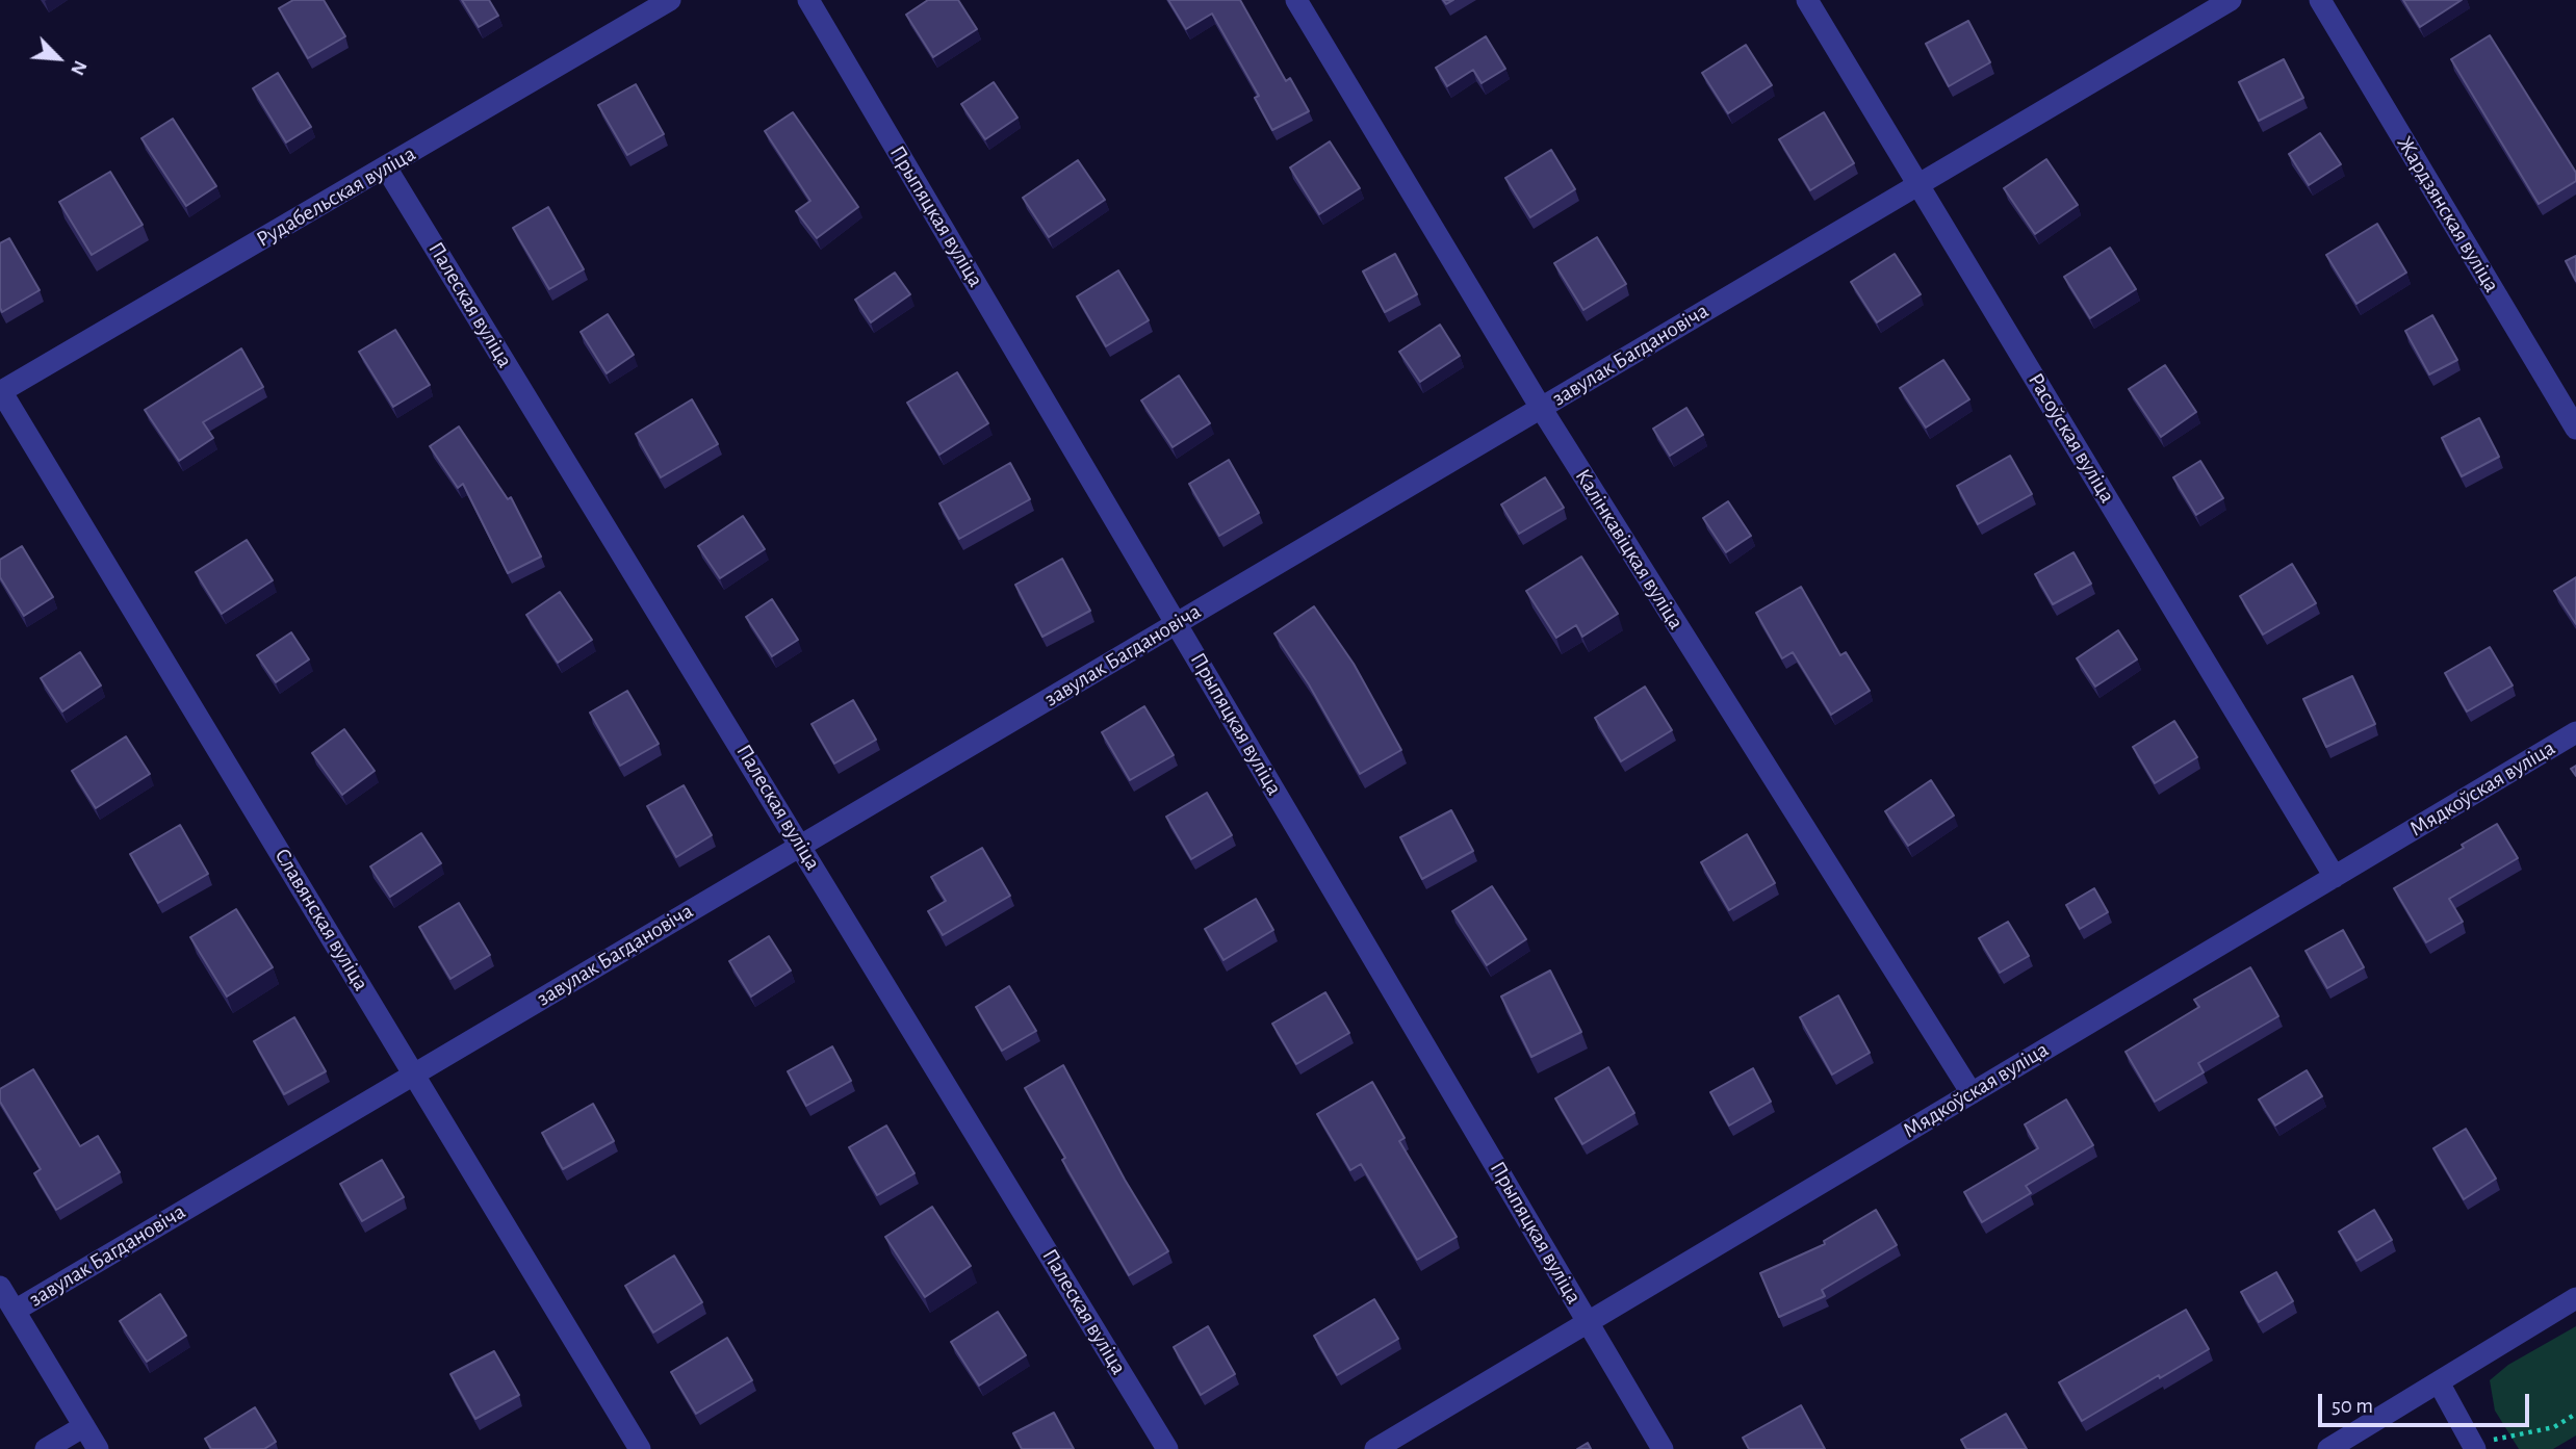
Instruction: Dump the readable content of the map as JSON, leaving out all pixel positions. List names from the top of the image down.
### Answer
{
  "streets": {
    "street": [
      "Рудабельская вуліца",
      "Жардзянская вуліца",
      "Прыпяцкая вуліца",
      "Палеская вуліца",
      "завулак Багдановіча",
      "Расоўская вуліца",
      "Калінкавіцкая вуліца",
      "Мядкоўская вуліца",
      "Славянская вуліца"
    ]
  },
  "crossings": [
    ["Рудабельская вуліца", "Палеская вуліца"],
    ["Рудабельская вуліца", "Славянская вуліца"],
    ["Прыпяцкая вуліца", "завулак Багдановіча"],
    ["Прыпяцкая вуліца", "Мядкоўская вуліца"],
    ["Палеская вуліца", "завулак Багдановіча"],
    ["завулак Багдановіча", "Расоўская вуліца"],
    ["завулак Багдановіча", "Калінкавіцкая вуліца"],
    ["завулак Багдановіча", "Славянская вуліца"],
    ["Расоўская вуліца", "Мядкоўская вуліца"],
    ["Калінкавіцкая вуліца", "Мядкоўская вуліца"]
  ],
  "scale_bar": "50 m",
  "north": "bottom right"
}
